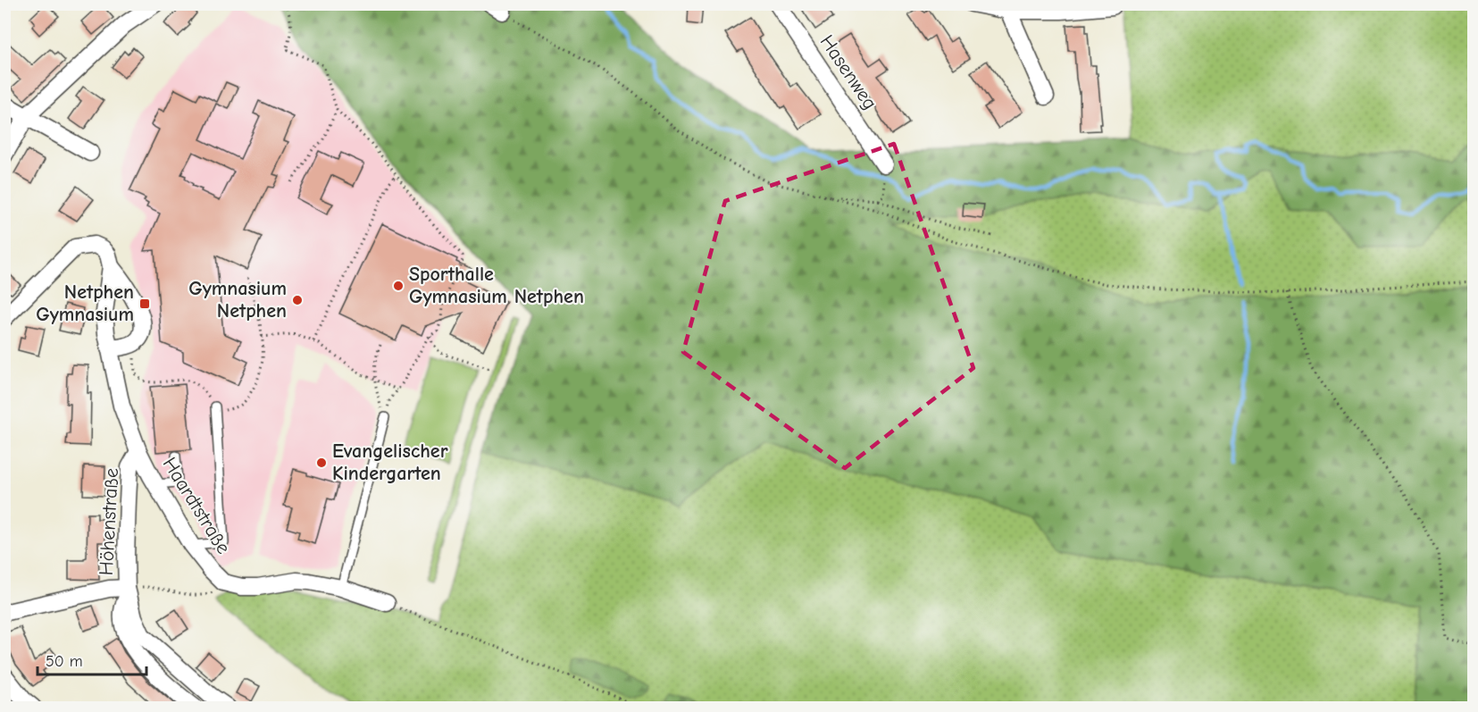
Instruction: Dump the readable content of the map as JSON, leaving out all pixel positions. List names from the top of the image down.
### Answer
{
  "streets": {
    "street": ["Hasenweg", "Haardtstraße", "Höhenstraße"]
  },
  "crossings": [
    ["Haardtstraße", "Höhenstraße"]
  ],
  "places": {
    "other": ["Sporthalle Gymnasium Netphen", "Gymnasium Netphen", "Evangelischer Kindergarten"],
    "transit": ["Netphen Gymnasium"]
  },
  "scale_bar": "50 m"
}
